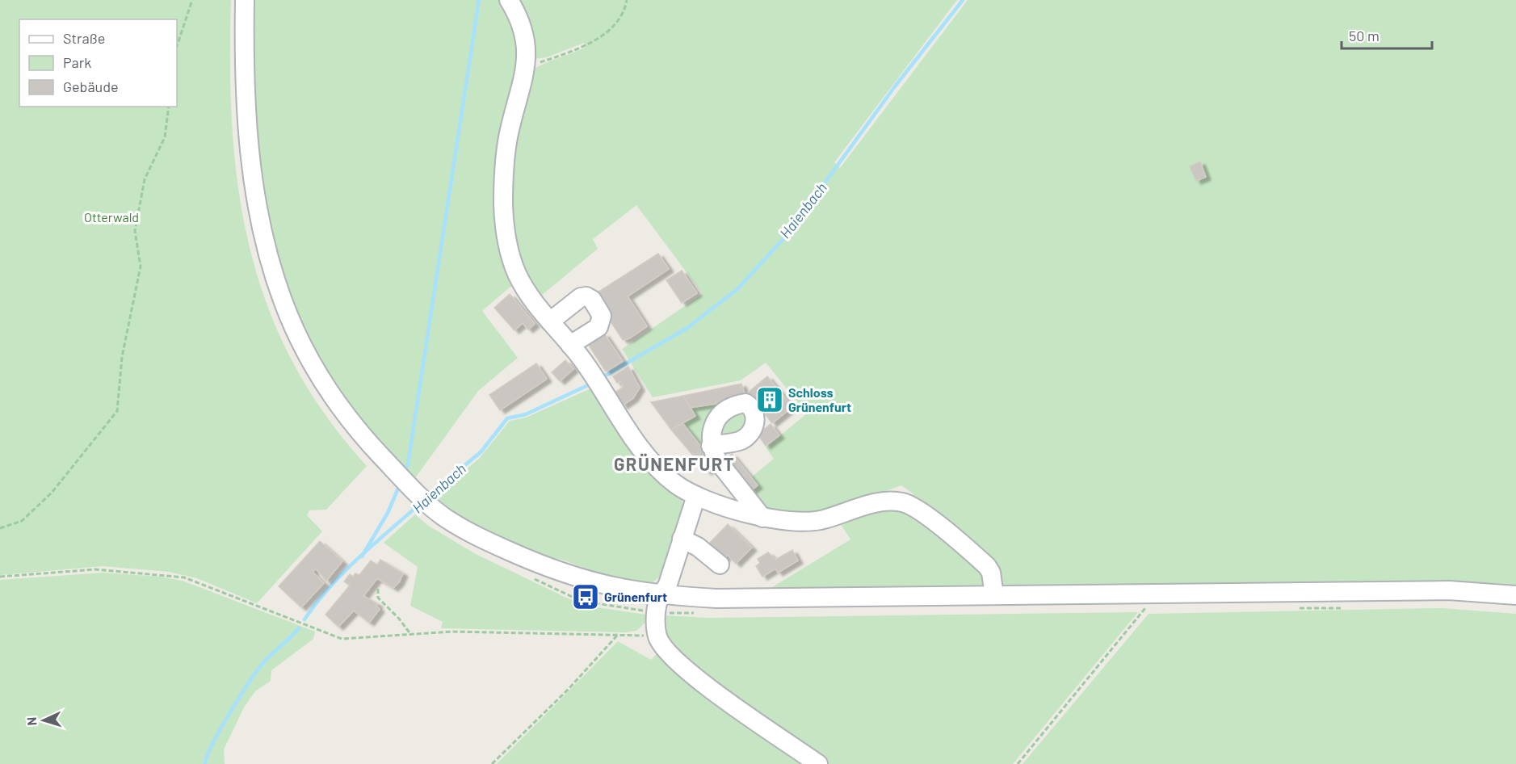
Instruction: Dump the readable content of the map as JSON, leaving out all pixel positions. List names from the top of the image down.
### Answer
{
  "districts": ["GRÜNENFURT"],
  "water": ["Haienbach"],
  "parks": ["Otterwald"],
  "places": {
    "building": ["Schloss Grünenfurt"],
    "bus stop": ["Grünenfurt"]
  },
  "legend": ["Straße", "Park", "Gebäude"],
  "scale_bar": "50 m",
  "north": "left"
}
